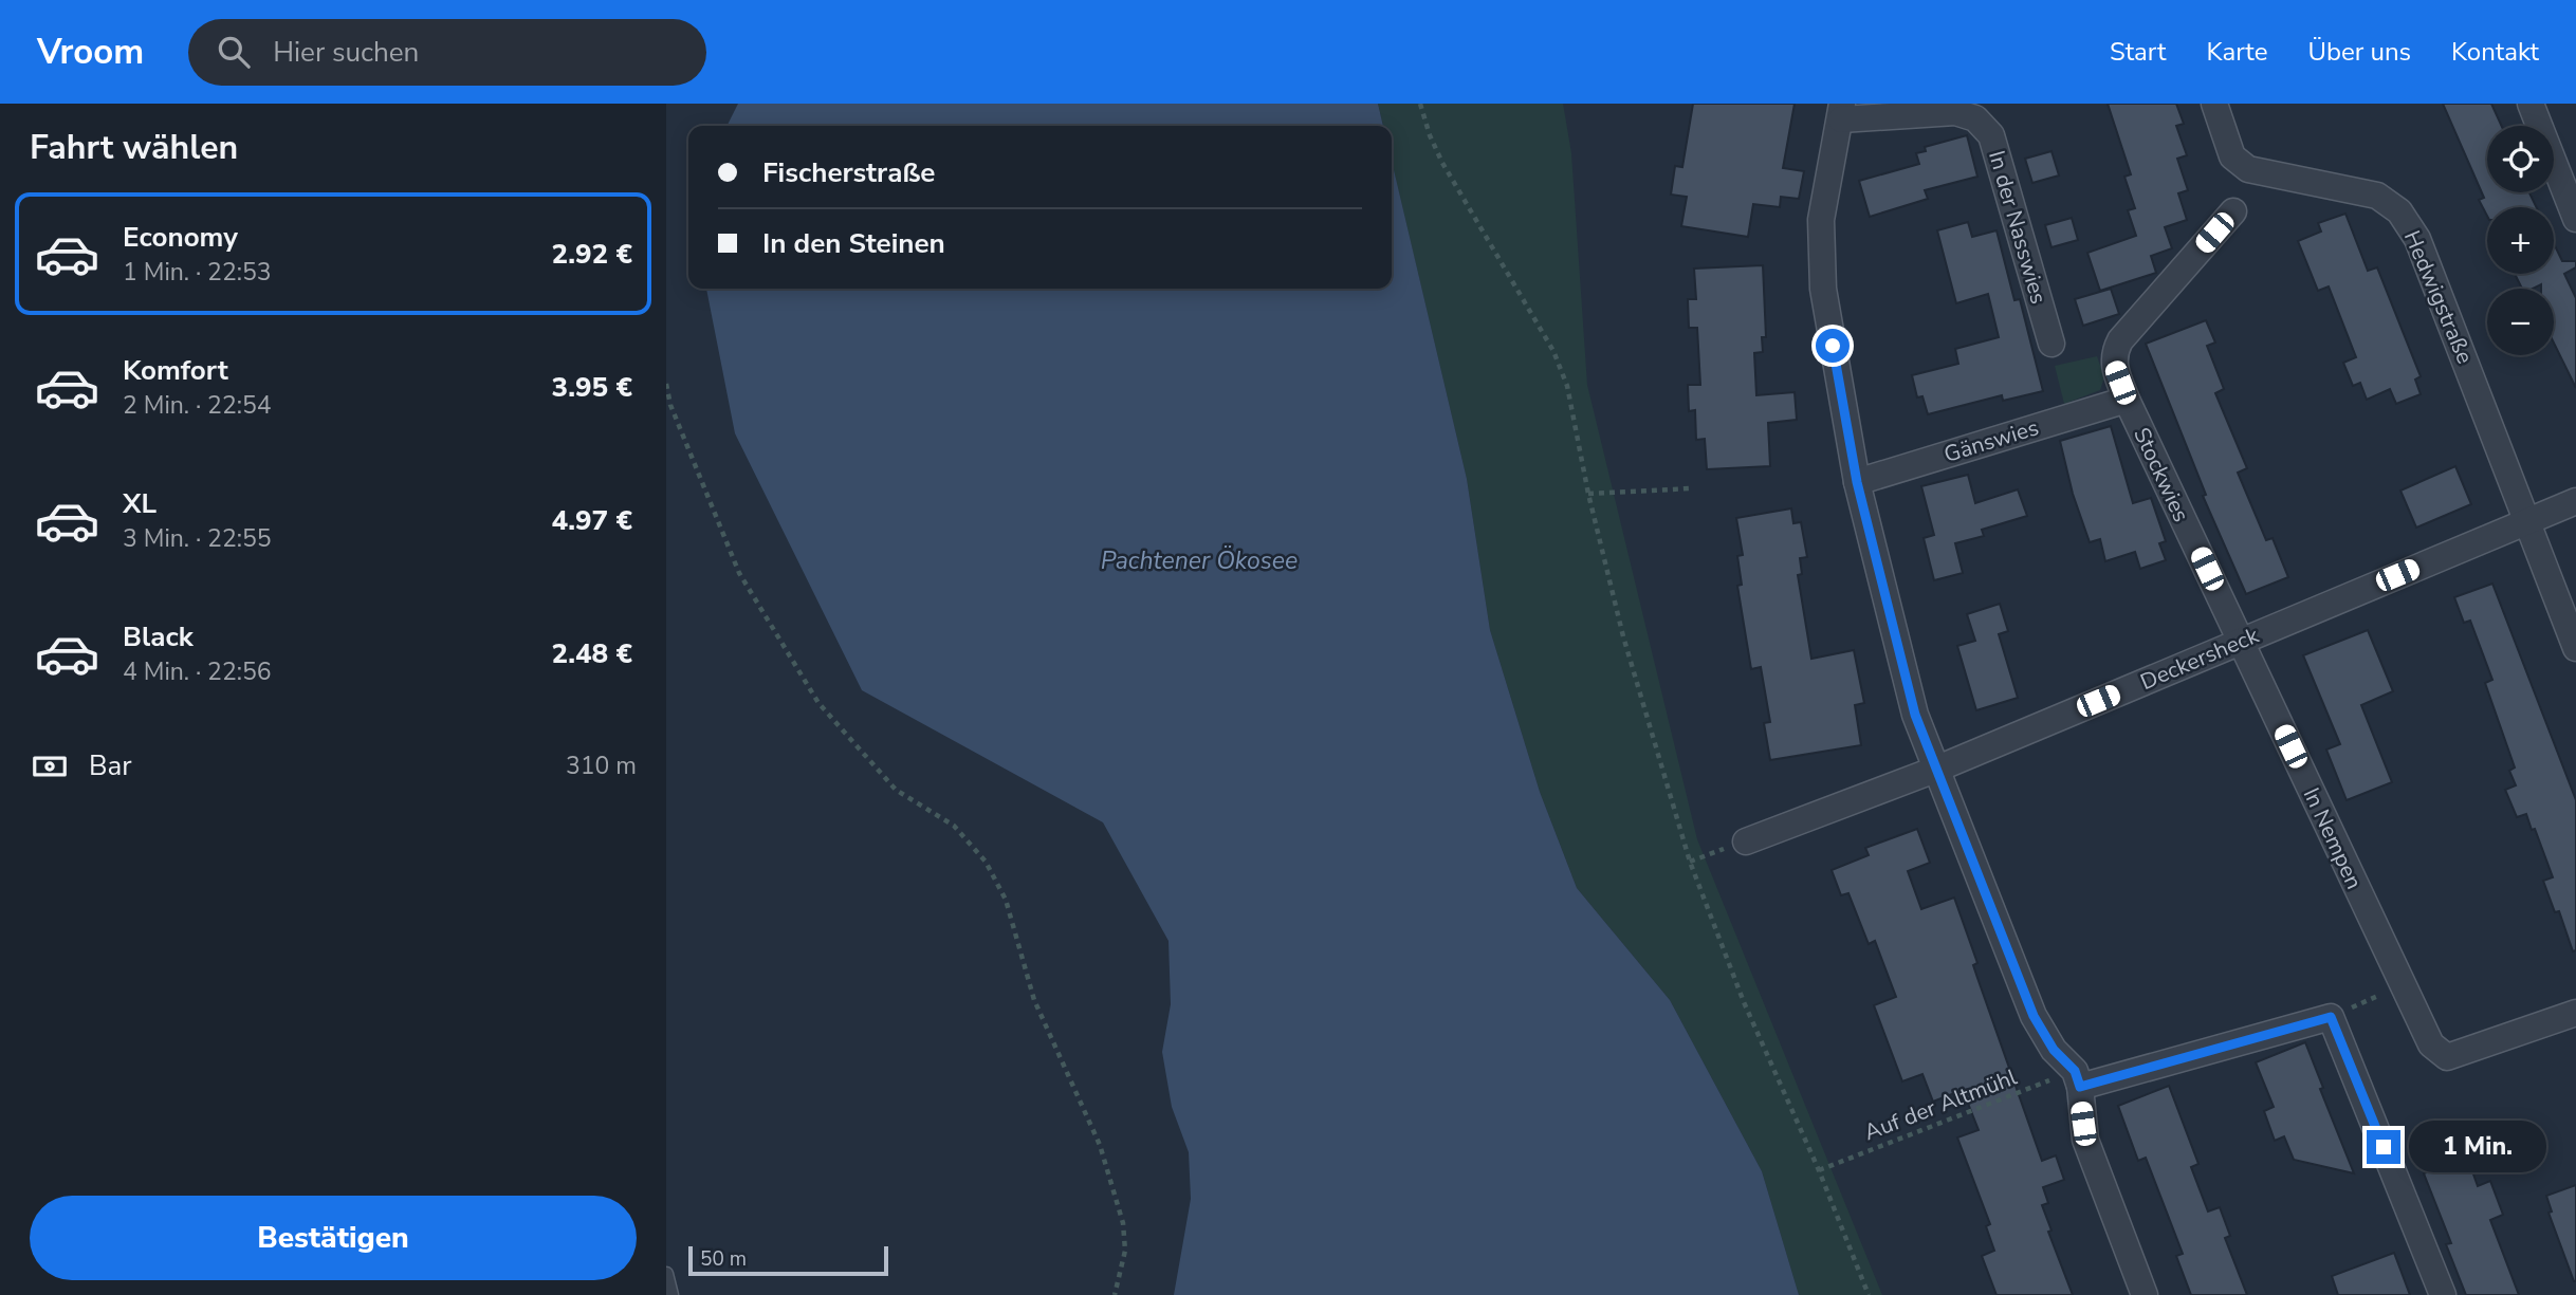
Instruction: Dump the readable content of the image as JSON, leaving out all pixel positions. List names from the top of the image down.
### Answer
{
  "streets": {
    "street": [
      "In der Nasswies",
      "Hedwigstraße",
      "Gänswies",
      "Stockwies",
      "Deckersheck",
      "In Nempen"
    ],
    "path": ["Auf der Altmühl"]
  },
  "crossings": [
    ["Hedwigstraße", "Deckersheck"],
    ["Gänswies", "Stockwies"],
    ["Stockwies", "Deckersheck"],
    ["Stockwies", "In Nempen"],
    ["Deckersheck", "In Nempen"]
  ],
  "water": ["Pachtener Ökosee"],
  "scale_bar": "50 m",
  "page": {
    "header": "Vroom",
    "search": "Hier suchen",
    "nav": [
      "Start",
      "Karte",
      "Über uns",
      "Kontakt"
    ],
    "heading": "Fahrt wählen",
    "map_buttons": ["+", "−"],
    "banner": ["Fischerstraße", "In den Steinen"],
    "list": [
      {
        "name": "Economy",
        "note": "1 Min. · 22:53",
        "value": "2.92 €"
      },
      {
        "name": "Komfort",
        "note": "2 Min. · 22:54",
        "value": "3.95 €"
      },
      {
        "name": "XL",
        "note": "3 Min. · 22:55",
        "value": "4.97 €"
      },
      {
        "name": "Black",
        "note": "4 Min. · 22:56",
        "value": "2.48 €"
      }
    ],
    "pay": ["Bar", "310 m"],
    "bubble": "1 Min.",
    "buttons": "Bestätigen",
    "scale": "50 m"
  }
}
